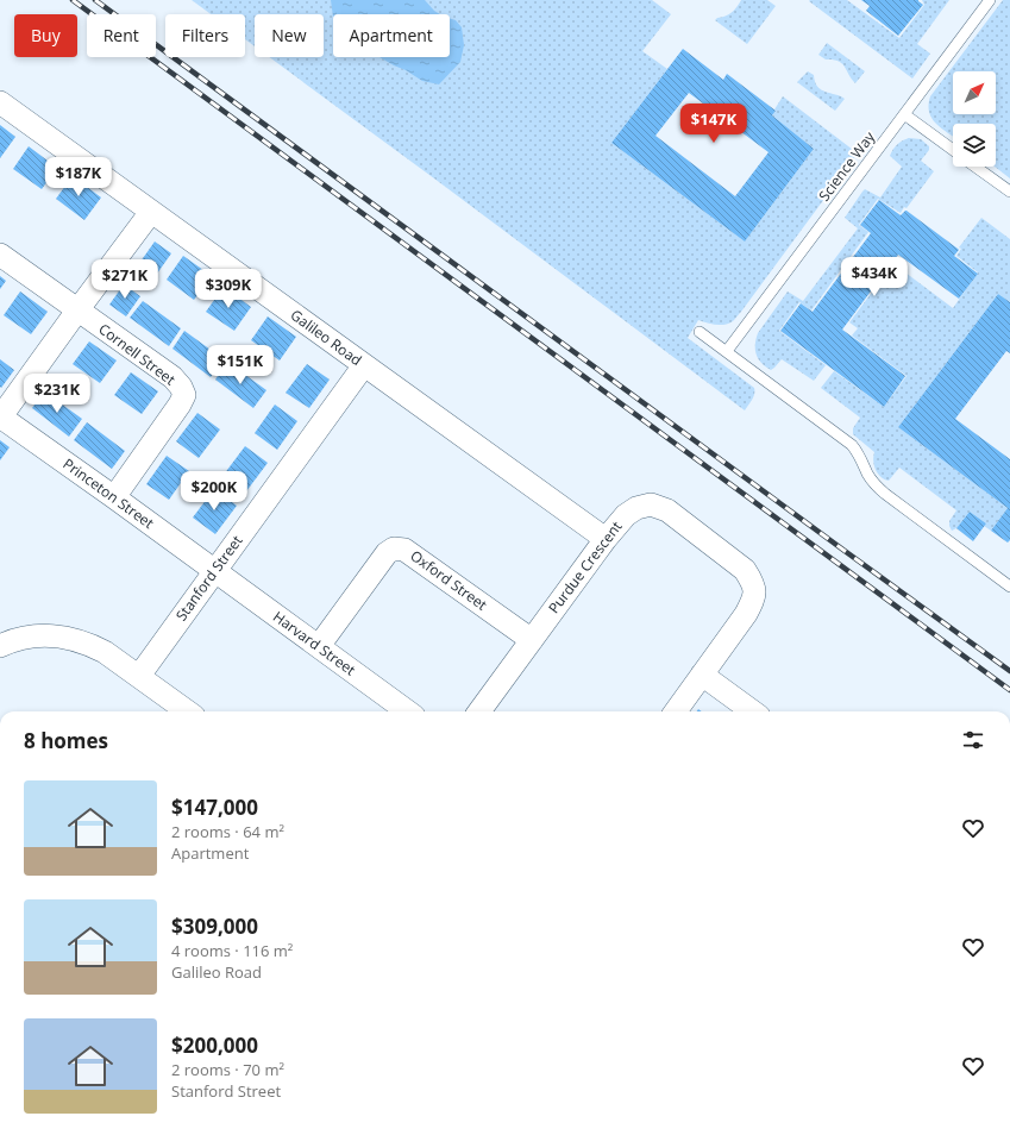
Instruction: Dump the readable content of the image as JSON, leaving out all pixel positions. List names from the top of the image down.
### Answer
{
  "streets": {
    "street": [
      "Galileo Road",
      "Cornell Street",
      "Princeton Street",
      "Purdue Crescent",
      "Stanford Street",
      "Oxford Street",
      "Harvard Street"
    ],
    "lane": ["Science Way"]
  },
  "crossings": [
    ["Galileo Road", "Purdue Crescent"],
    ["Galileo Road", "Stanford Street"],
    ["Cornell Street", "Princeton Street"],
    ["Princeton Street", "Stanford Street"],
    ["Princeton Street", "Harvard Street"],
    ["Purdue Crescent", "Oxford Street"],
    ["Stanford Street", "Harvard Street"],
    ["Oxford Street", "Harvard Street"]
  ],
  "north": "top right",
  "page": {
    "chip": [
      "Buy",
      "Rent",
      "Filters",
      "New",
      "Apartment"
    ],
    "price": [
      "$147K",
      "$187K",
      "$434K",
      "$271K",
      "$309K",
      "$151K",
      "$231K",
      "$200K"
    ],
    "heading": "8 homes",
    "list": [
      {
        "name": "$147,000",
        "note": "2 rooms · 64 m² · Apartment"
      },
      {
        "name": "$309,000",
        "note": "4 rooms · 116 m² · Galileo Road"
      },
      {
        "name": "$200,000",
        "note": "2 rooms · 70 m² · Stanford Street"
      }
    ]
  }
}
